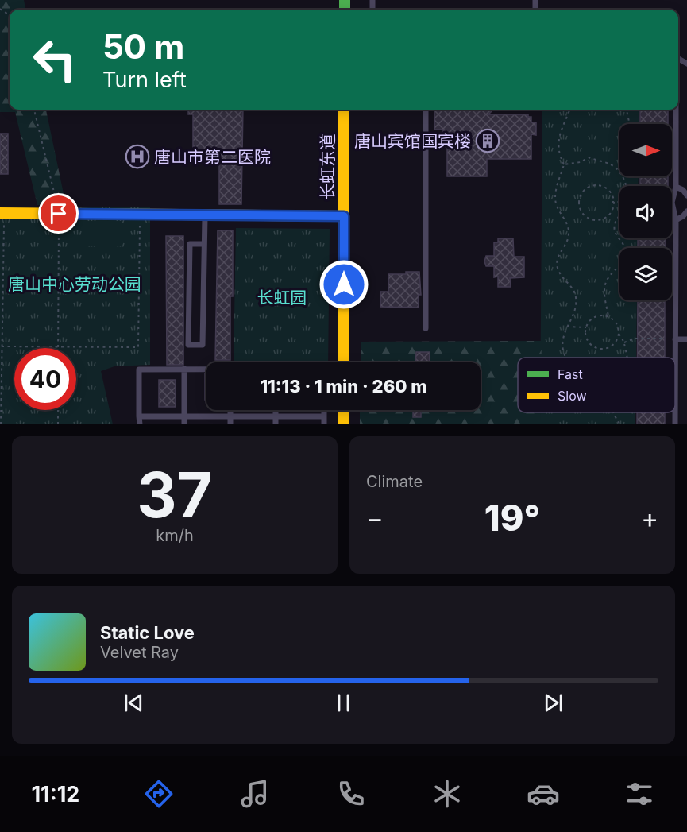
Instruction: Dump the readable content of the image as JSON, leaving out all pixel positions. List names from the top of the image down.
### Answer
{
  "streets": {
    "street": ["长虹东道"]
  },
  "parks": ["唐山中心劳动公园", "长虹园"],
  "places": {
    "building": ["唐山宾馆国宾楼"],
    "hospital": ["唐山市第二医院"]
  },
  "legend": ["Fast", "Slow"],
  "north": "right",
  "page": {
    "turn": ["50 m", "Turn left"],
    "limit": "40",
    "trip": "11:13 · 1 min · 260 m",
    "tile": [
      ["37", "km/h"],
      "Climate"
    ],
    "heat": ["−", "19°", "+"],
    "song": ["Static Love", "Velvet Ray"],
    "tabs": "11:12"
  }
}
